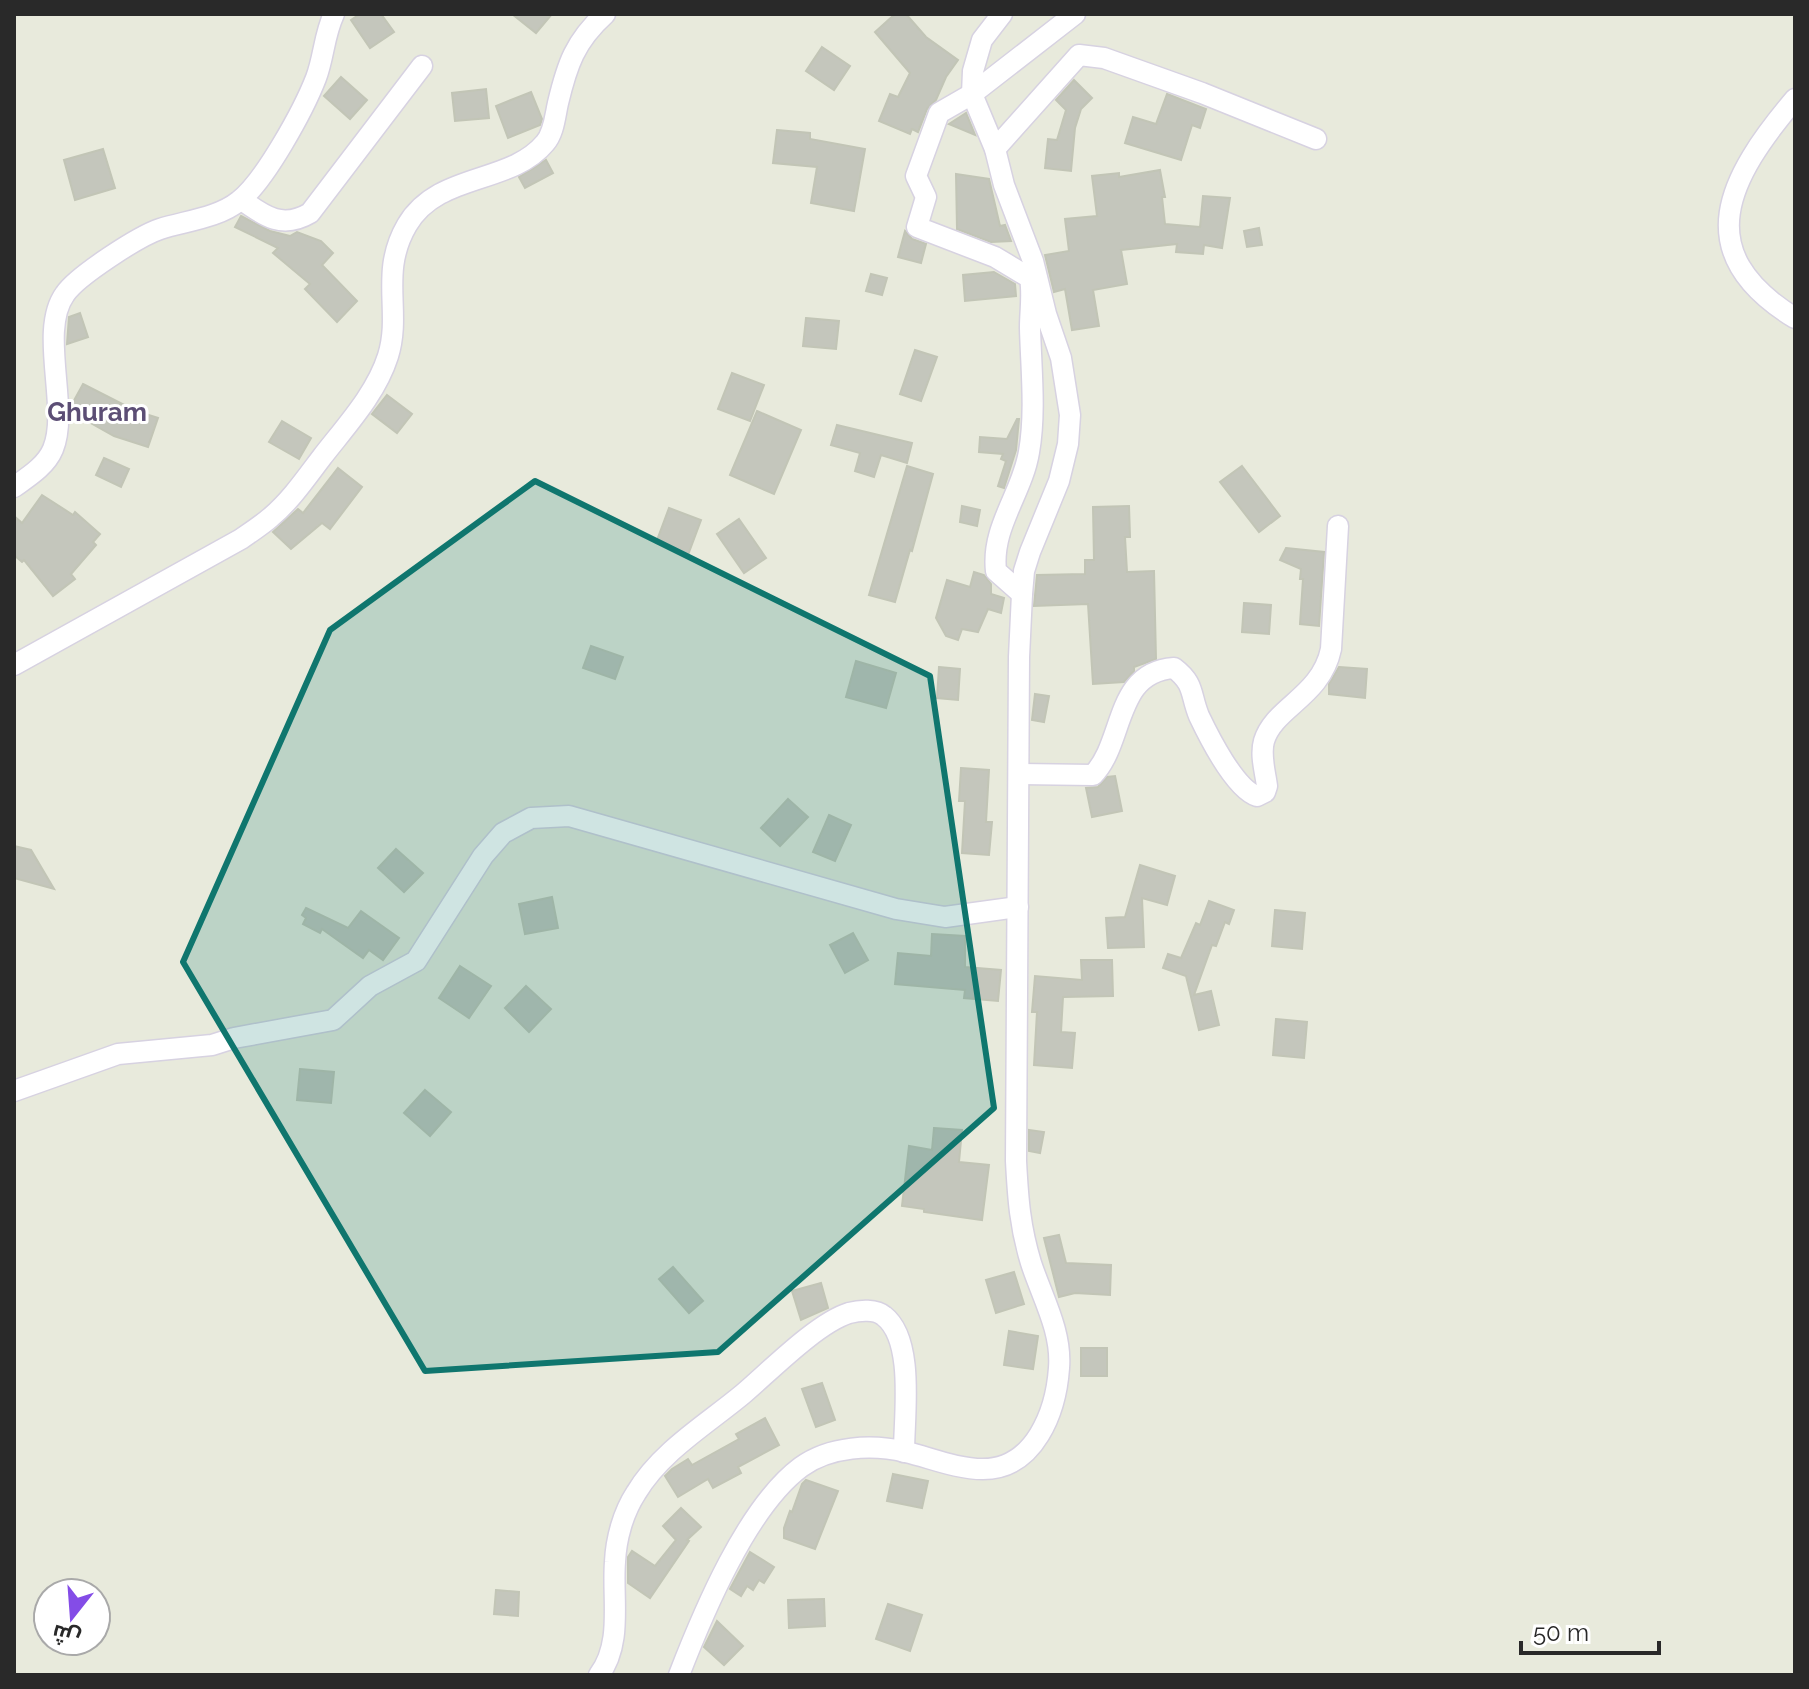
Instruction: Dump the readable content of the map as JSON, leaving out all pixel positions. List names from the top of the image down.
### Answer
{
  "districts": ["Ghuram"],
  "scale_bar": "50 m",
  "north": "bottom"
}
